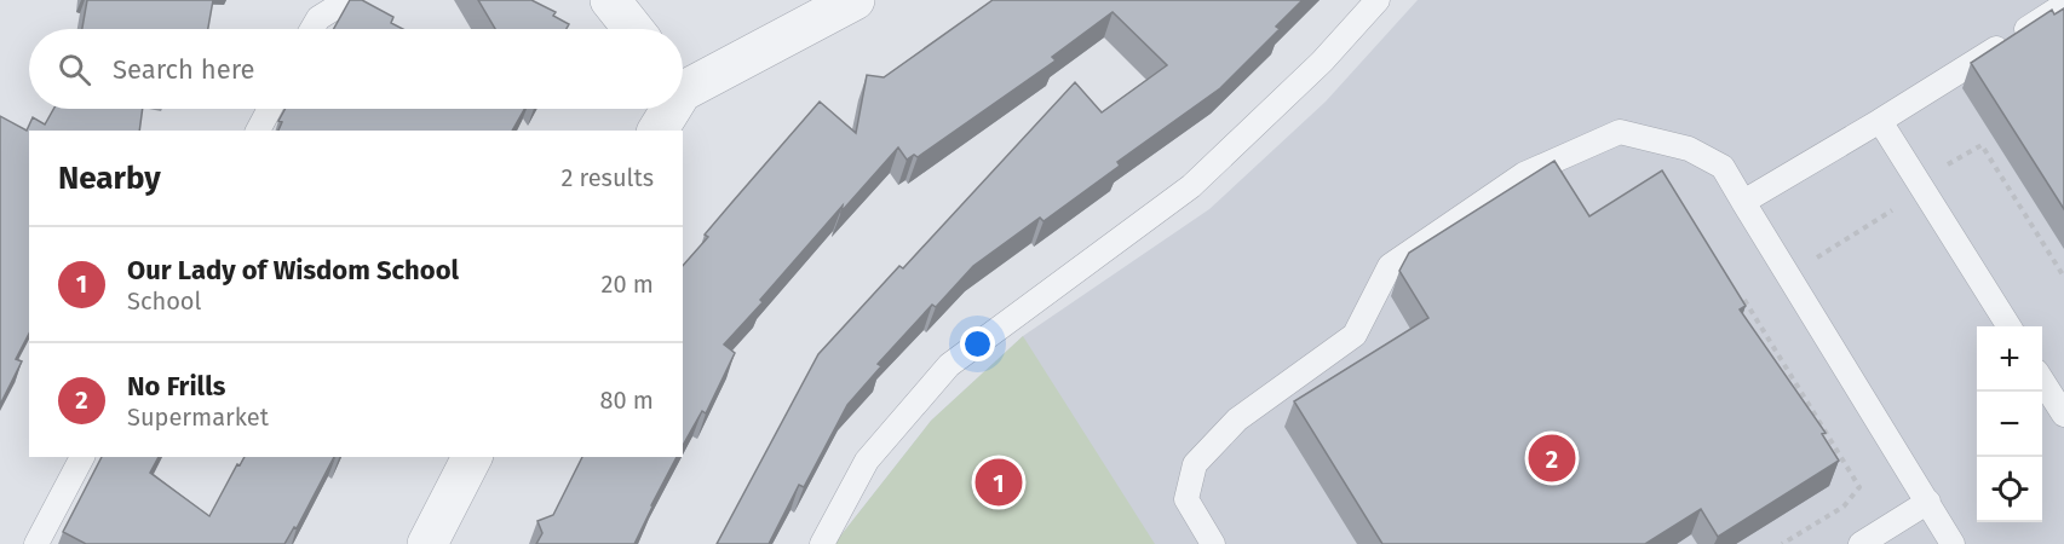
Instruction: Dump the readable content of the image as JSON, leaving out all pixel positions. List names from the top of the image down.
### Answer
{
  "page": {
    "search": "Search here",
    "heading": ["Nearby", "2 results"],
    "list": [
      {
        "mark": "1",
        "name": "Our Lady of Wisdom School",
        "note": "School",
        "value": "20 m"
      },
      {
        "mark": "2",
        "name": "No Frills",
        "note": "Supermarket",
        "value": "80 m"
      }
    ],
    "map_buttons": ["+", "−"],
    "pins": ["2", "1"]
  }
}
